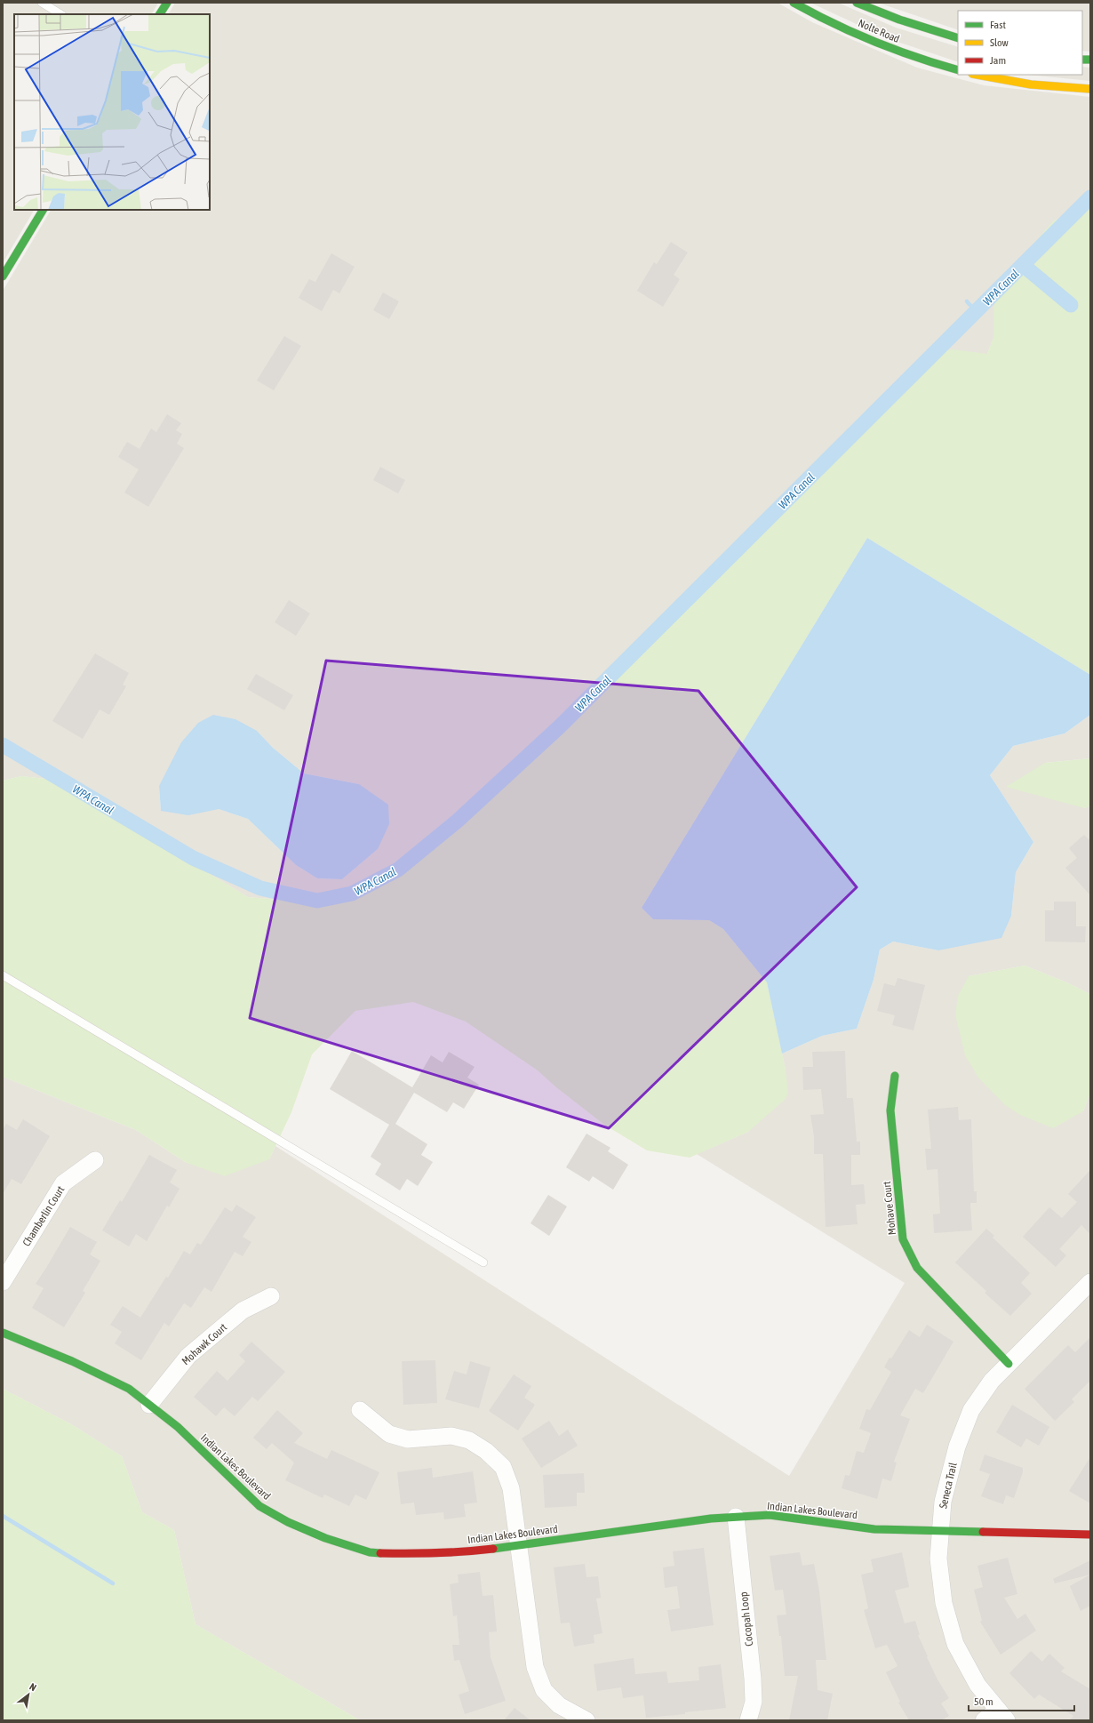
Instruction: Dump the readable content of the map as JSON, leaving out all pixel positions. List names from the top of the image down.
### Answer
{
  "streets": {
    "street": [
      "Nolte Road",
      "Mohave Court",
      "Chamberlin Court",
      "Mohawk Court",
      "Indian Lakes Boulevard",
      "Seneca Trail",
      "Cocopah Loop"
    ]
  },
  "crossings": [
    ["Mohave Court", "Seneca Trail"],
    ["Mohawk Court", "Indian Lakes Boulevard"],
    ["Indian Lakes Boulevard", "Seneca Trail"],
    ["Indian Lakes Boulevard", "Cocopah Loop"]
  ],
  "water": ["WPA Canal"],
  "legend": ["Fast", "Slow", "Jam"],
  "scale_bar": "50 m",
  "north": "top right"
}
